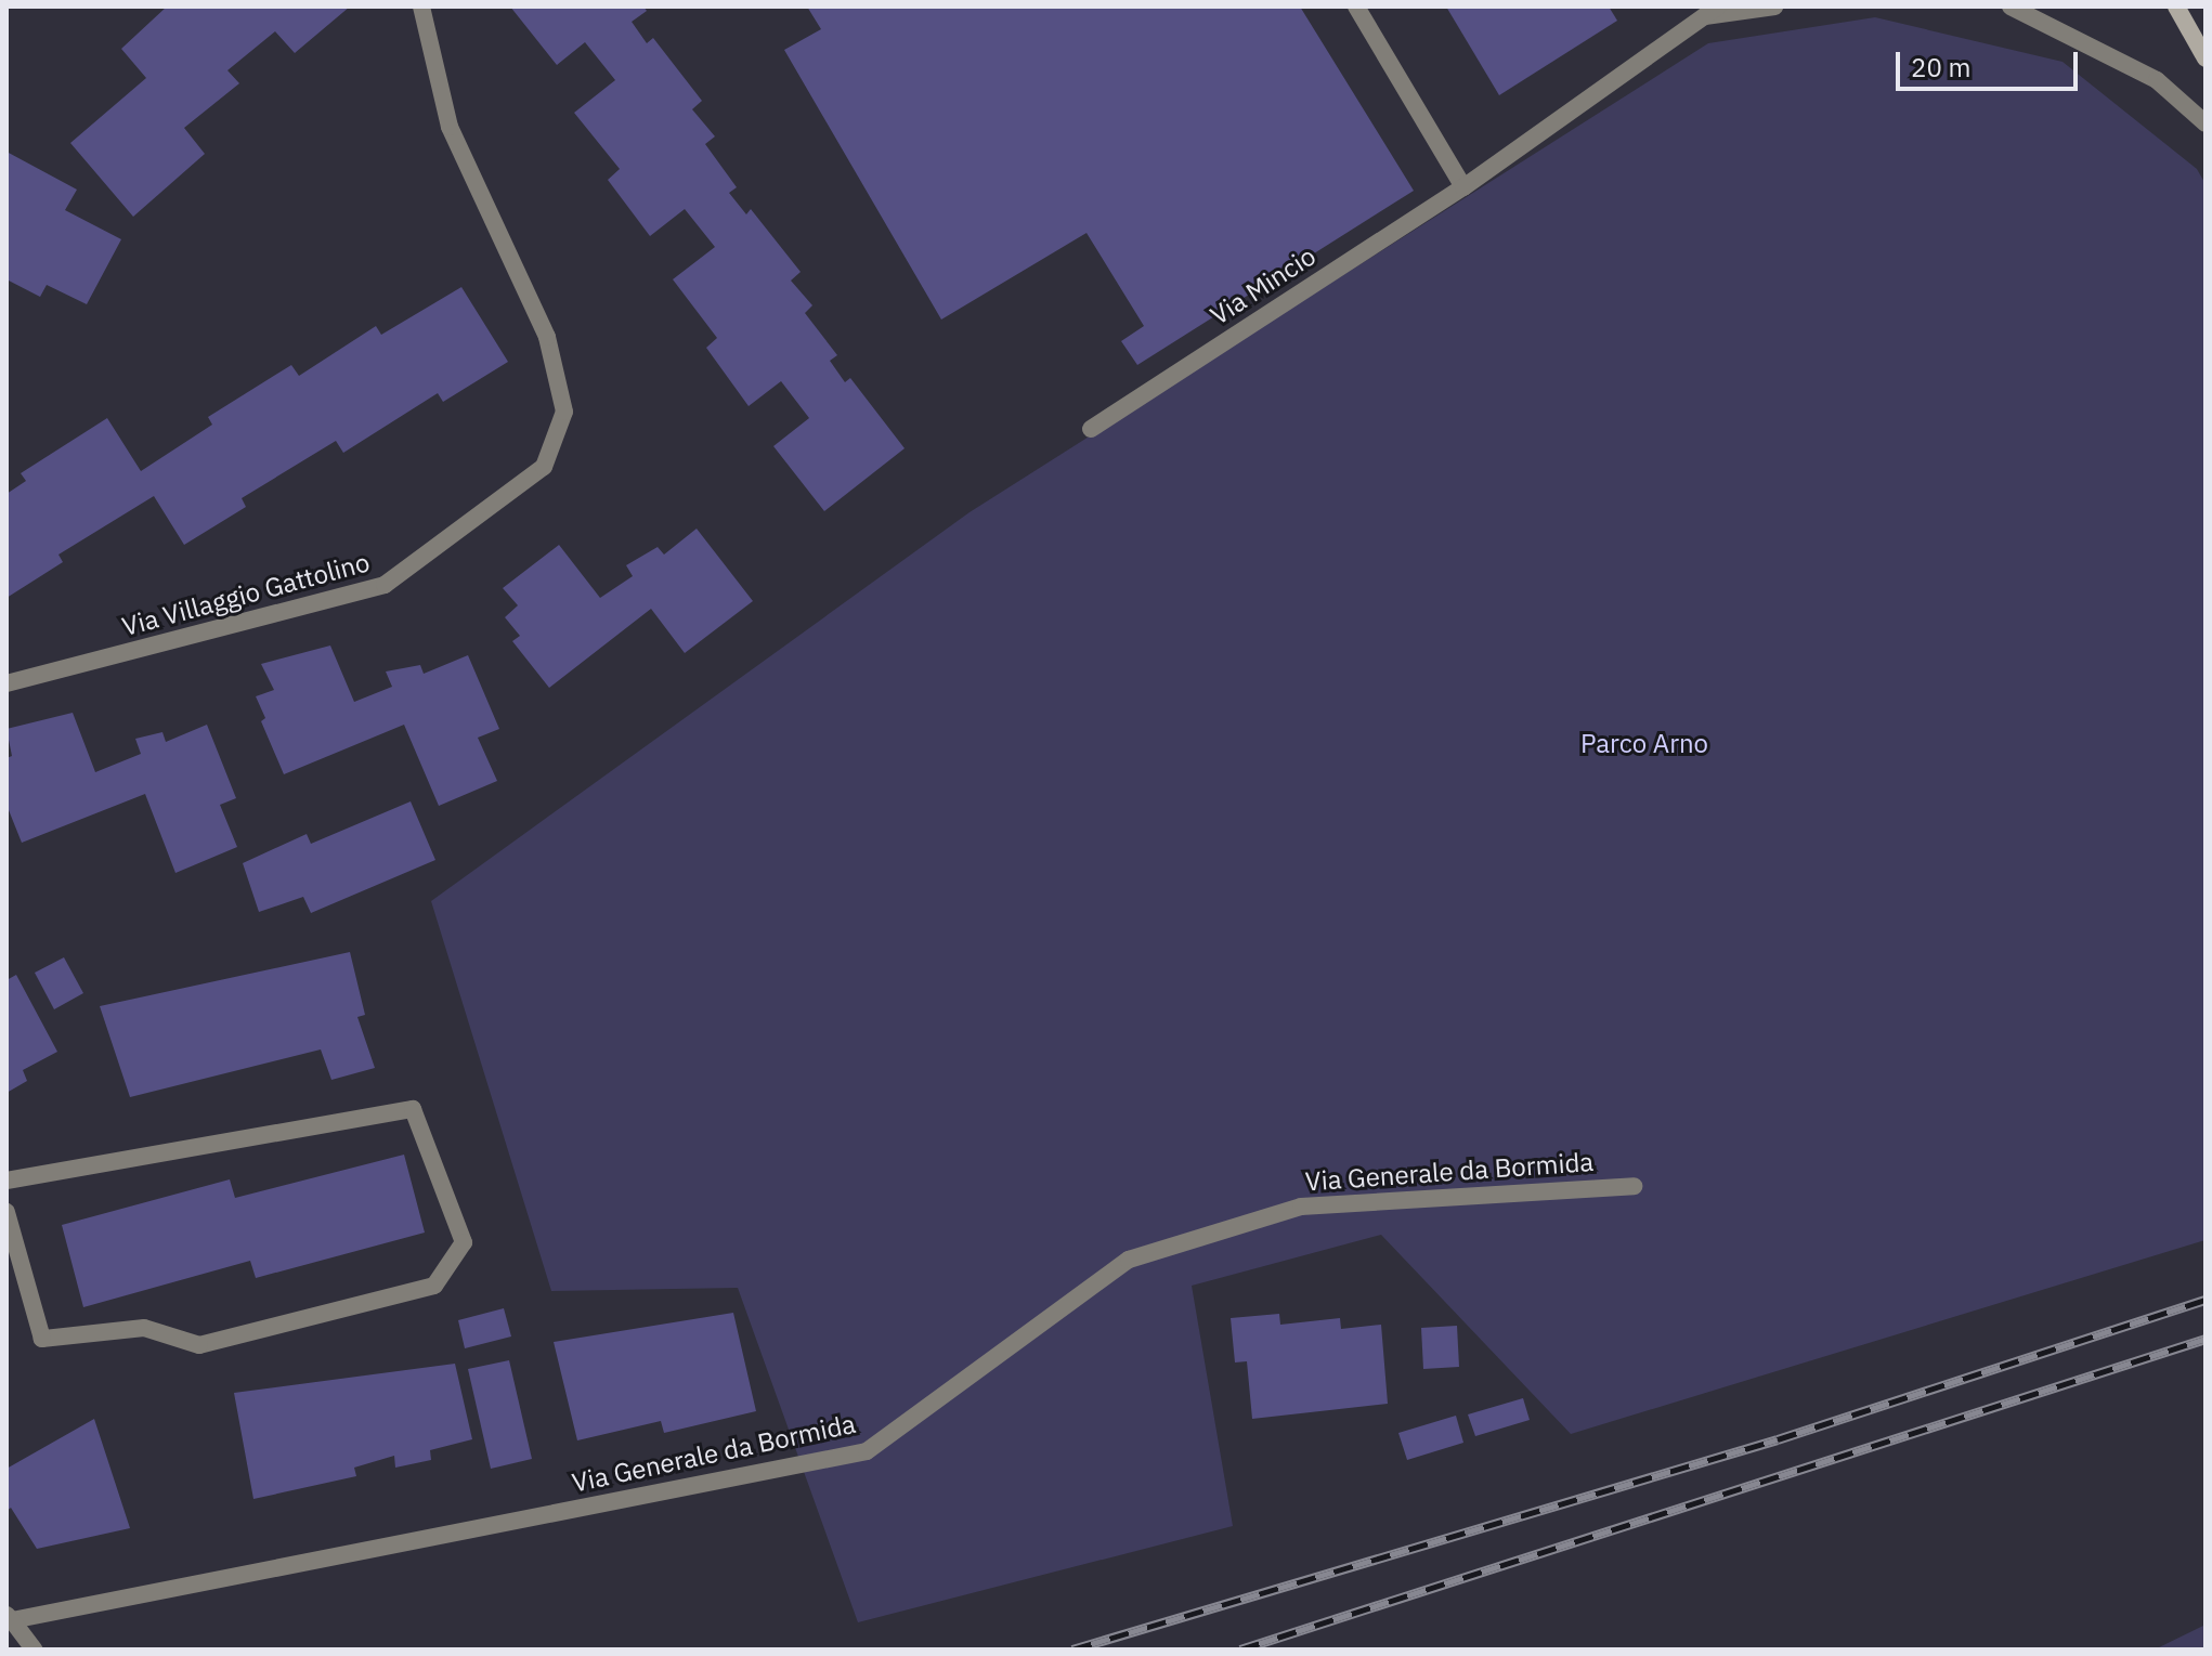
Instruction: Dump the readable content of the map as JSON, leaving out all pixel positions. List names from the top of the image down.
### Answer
{
  "streets": {
    "street": ["Via Mincio", "Via Villaggio Gattolino", "Via Generale da Bormida"]
  },
  "parks": ["Parco Arno"],
  "scale_bar": "20 m"
}
